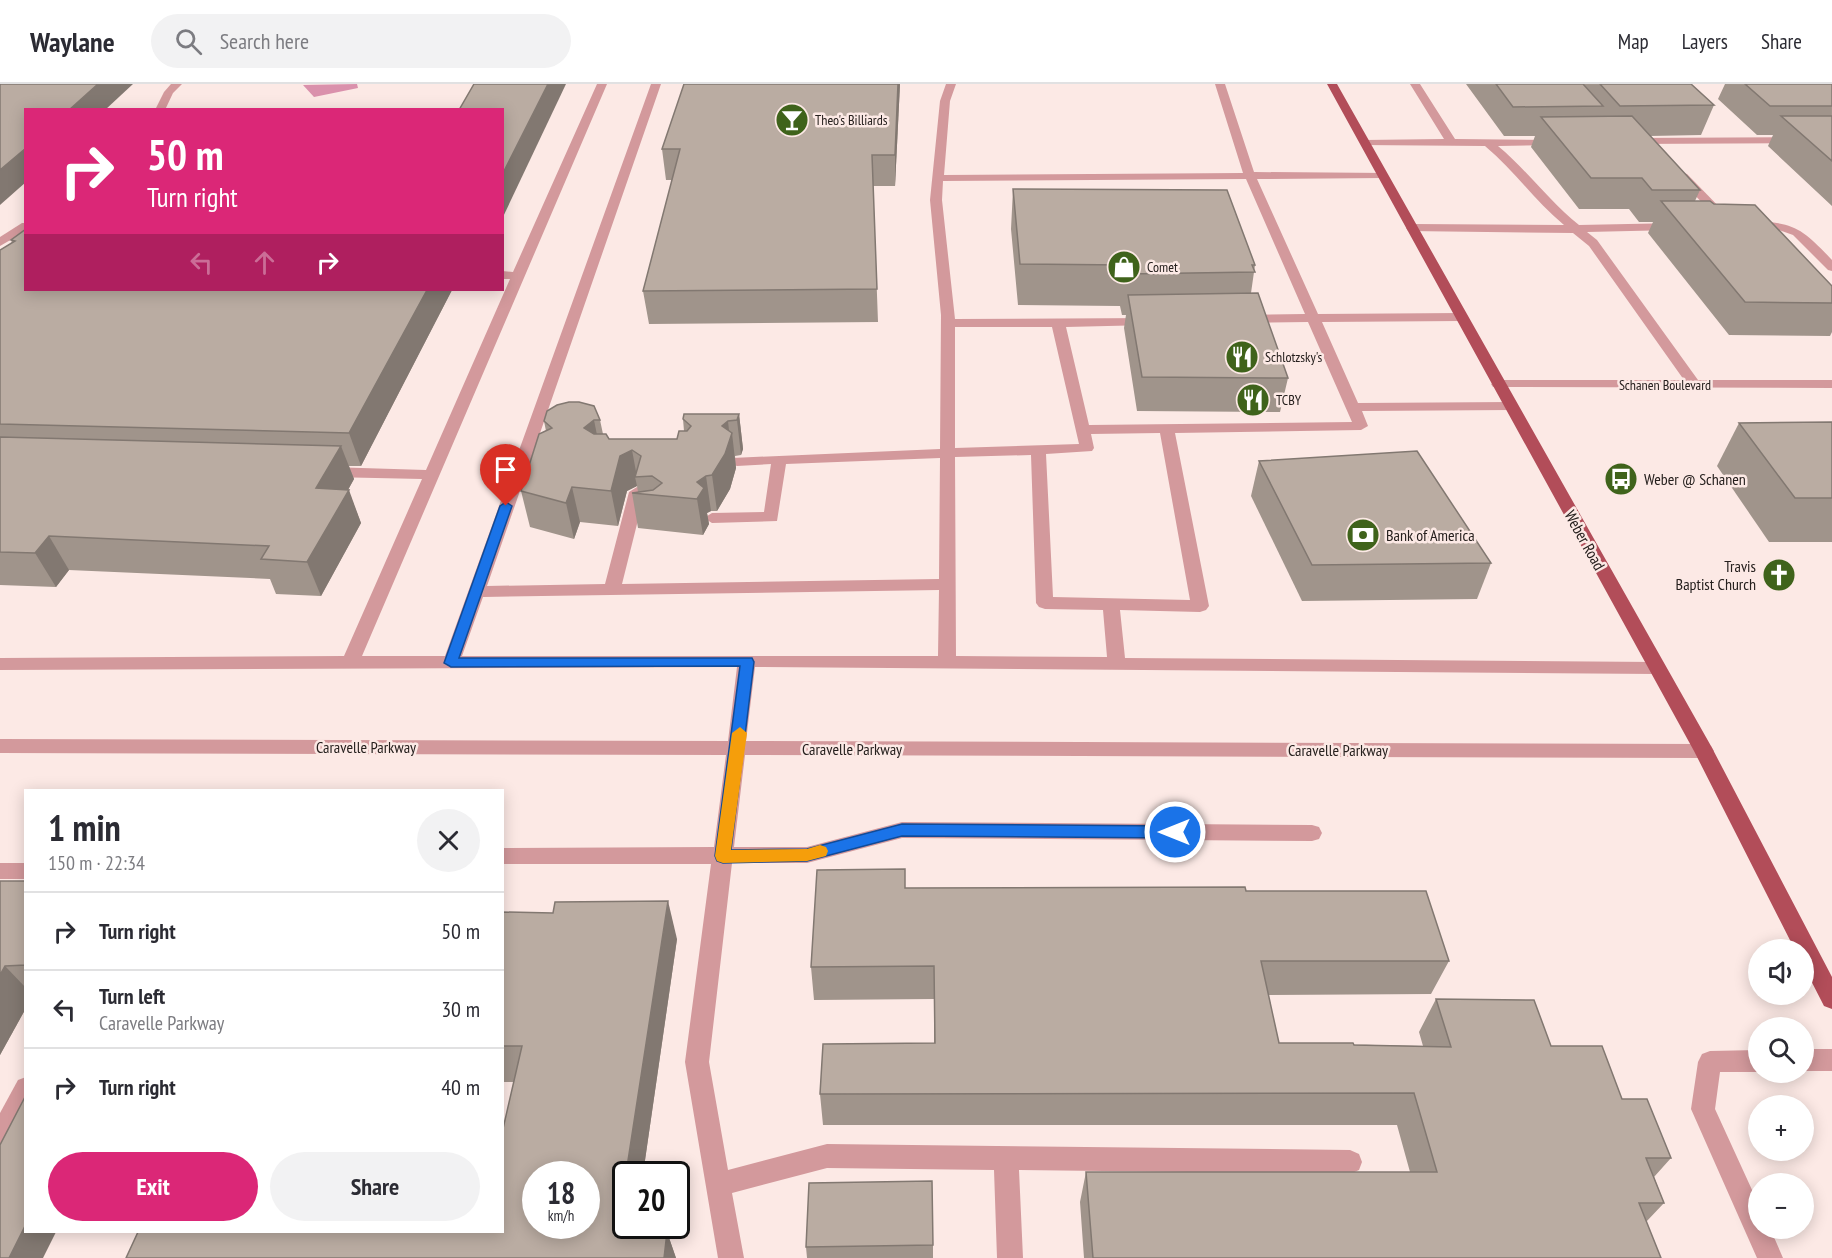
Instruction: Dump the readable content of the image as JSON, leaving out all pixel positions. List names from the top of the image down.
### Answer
{
  "streets": {
    "main road": ["Weber Road"],
    "street": ["Schanen Boulevard", "Caravelle Parkway"]
  },
  "crossings": [
    ["Schanen Boulevard", "Weber Road"],
    ["Weber Road", "Caravelle Parkway"]
  ],
  "places": {
    "bar": ["Theo's Billiards"],
    "shop": ["Comet"],
    "restaurant": ["Schlotzsky's", "TCBY"],
    "bus stop": ["Weber @ Schanen"],
    "bank": ["Bank of America"],
    "church": ["Travis Baptist Church"]
  },
  "page": {
    "header": "Waylane",
    "search": "Search here",
    "nav": ["Map", "Layers", "Share"],
    "turn": ["50 m", "Turn right"],
    "heading": ["1 min", "150 m · 22:34"],
    "list": [
      {
        "name": "Turn right",
        "value": "50 m"
      },
      {
        "name": "Turn left",
        "note": "Caravelle Parkway",
        "value": "30 m"
      },
      {
        "name": "Turn right",
        "value": "40 m"
      }
    ],
    "map_buttons": ["+", "−"],
    "buttons": ["Exit", "Share"],
    "speed": "18 km/h",
    "limit": "20"
  }
}
